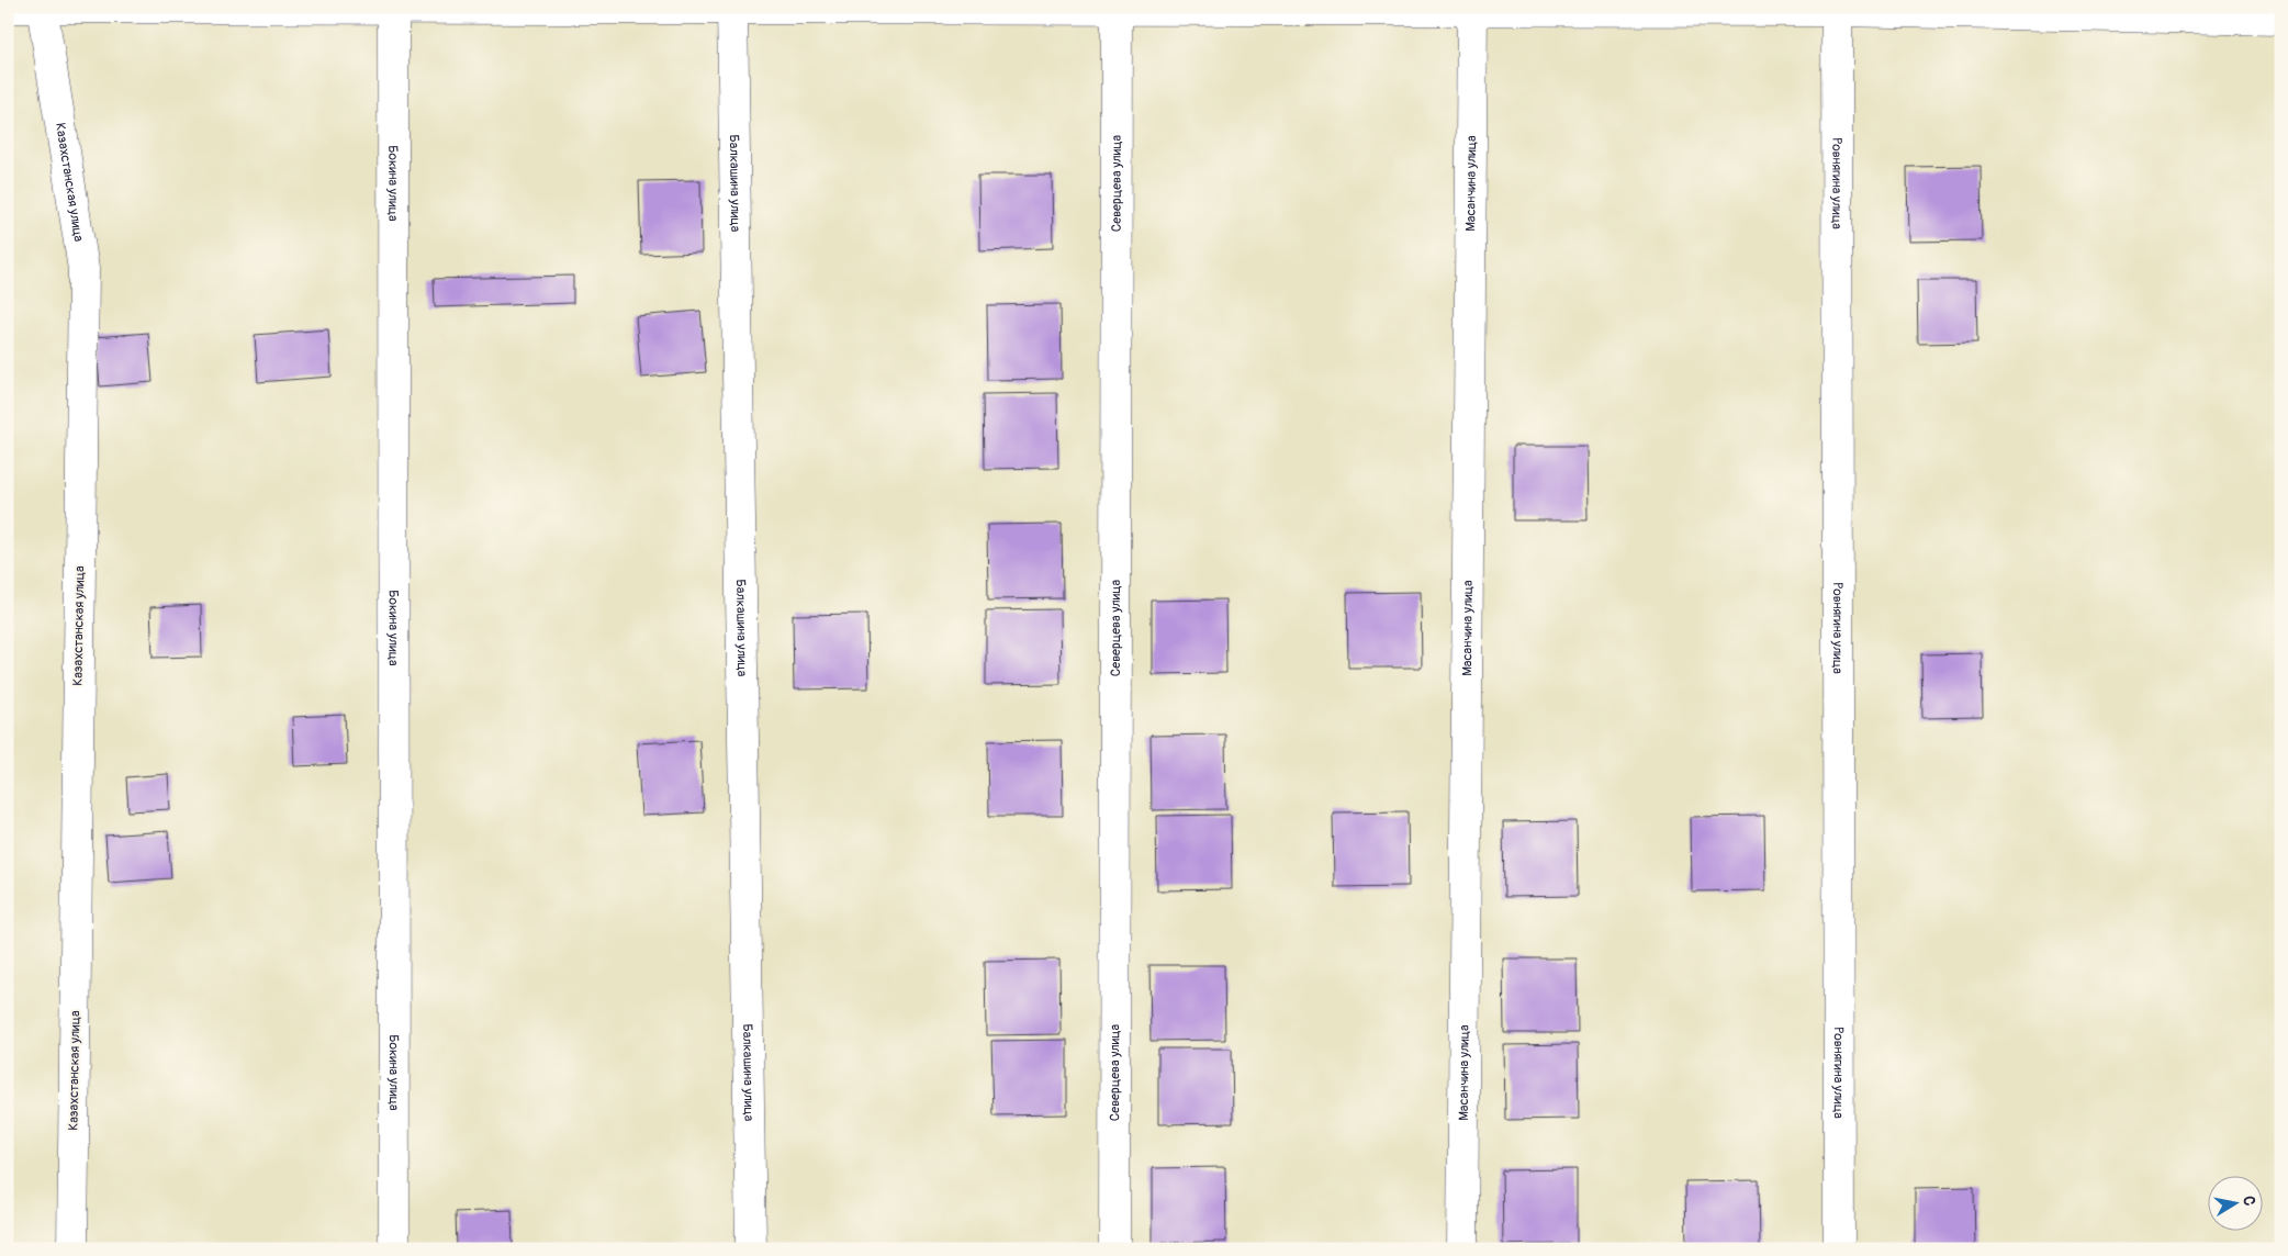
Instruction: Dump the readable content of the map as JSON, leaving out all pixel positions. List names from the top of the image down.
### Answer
{
  "streets": {
    "street": [
      "Казахстанская улица",
      "Бокина улица",
      "Балкашина улица",
      "Северцева улица",
      "Масанчина улица",
      "Ровнягина улица"
    ]
  },
  "north": "right"
}
